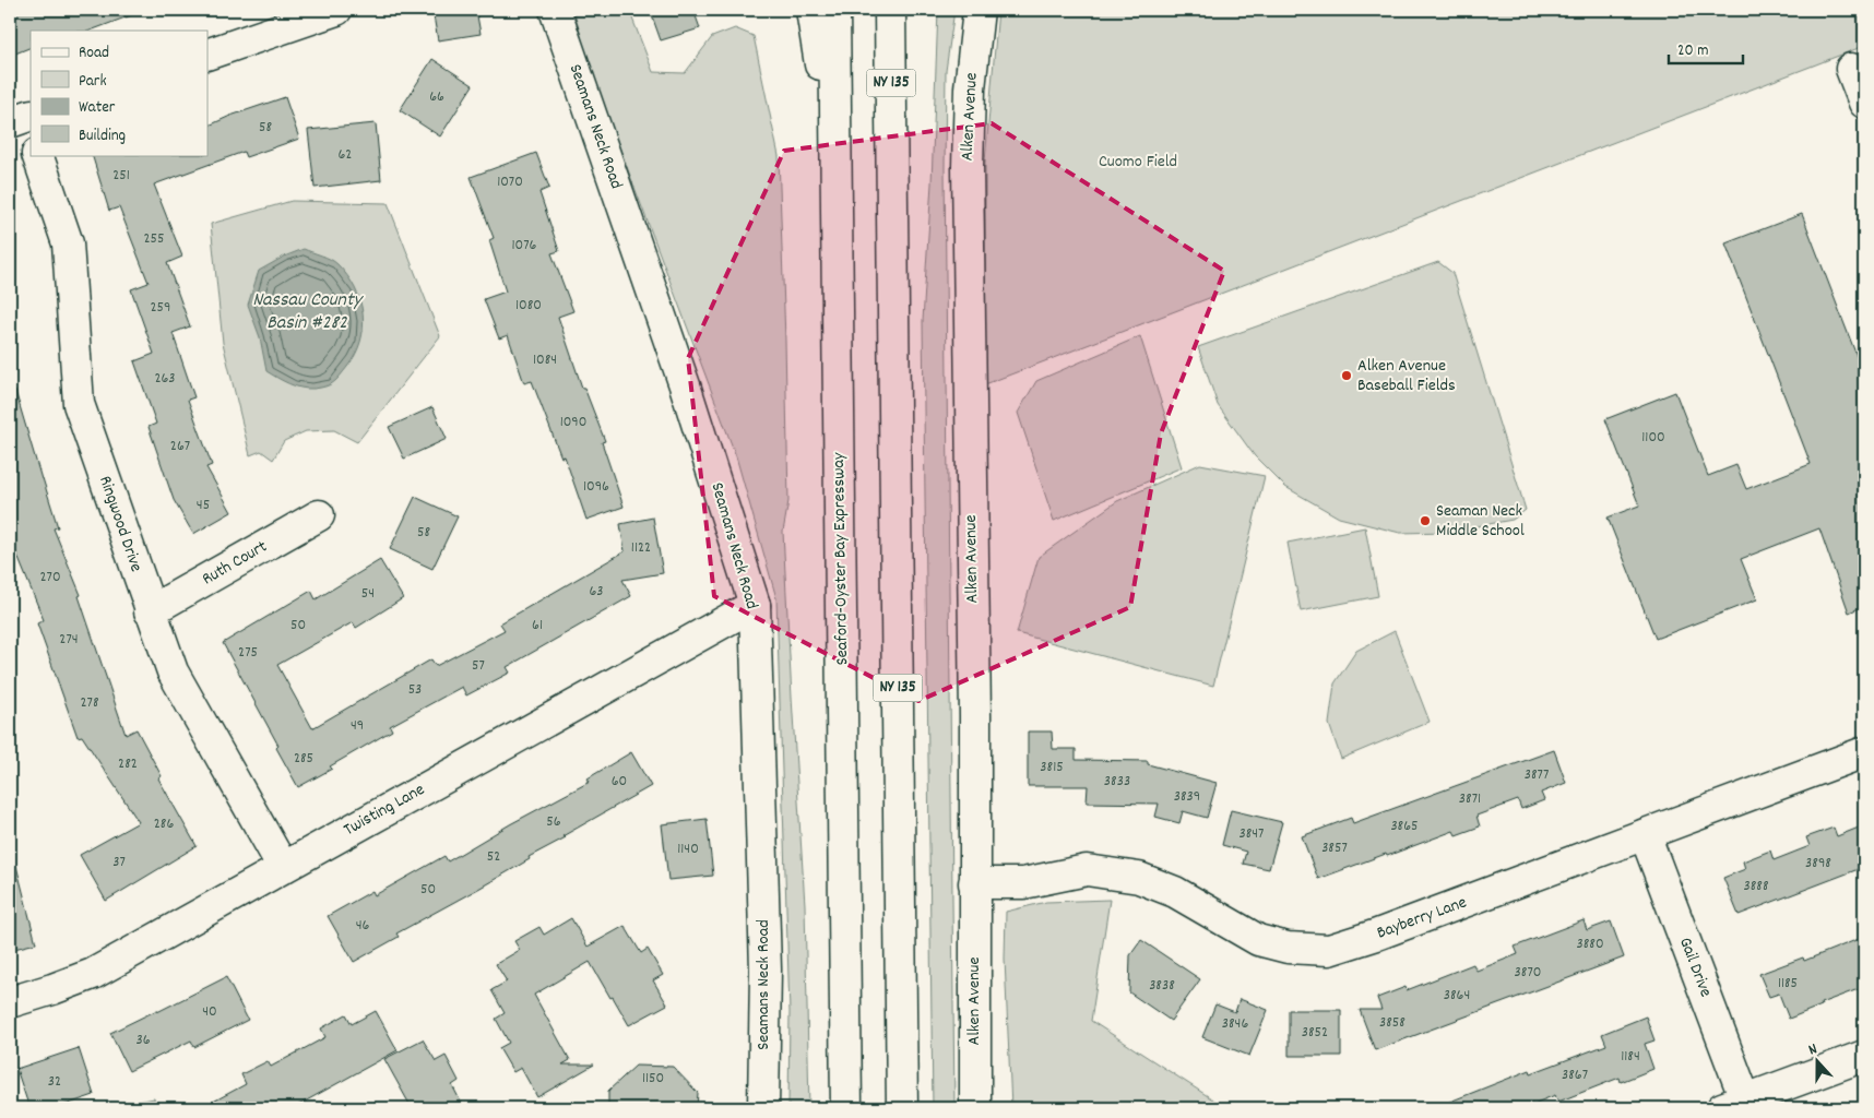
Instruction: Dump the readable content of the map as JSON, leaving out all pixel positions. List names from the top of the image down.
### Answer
{
  "streets": {
    "main road": [
      "NY 135",
      "Alken Avenue",
      "Seamans Neck Road",
      "Ringwood Drive",
      "Seaford-Oyster Bay Expressway",
      "Ruth Court",
      "Twisting Lane",
      "Bayberry Lane",
      "Gail Drive"
    ]
  },
  "crossings": [
    ["Alken Avenue", "Bayberry Lane"],
    ["Seamans Neck Road", "Twisting Lane"],
    ["Ringwood Drive", "Ruth Court"],
    ["Ringwood Drive", "Twisting Lane"],
    ["Bayberry Lane", "Gail Drive"]
  ],
  "water": ["Nassau County Basin #282"],
  "parks": ["Cuomo Field"],
  "places": ["Alken Avenue Baseball Fields", "Seaman Neck Middle School"],
  "house_numbers": [
    "66",
    "58",
    "62",
    "251",
    "1070",
    "255",
    "1076",
    "1080",
    "259",
    "1084",
    "263",
    "1090",
    "1100",
    "267",
    "1096",
    "45",
    "58",
    "1122",
    "270",
    "63",
    "54",
    "50",
    "61",
    "274",
    "275",
    "57",
    "53",
    "278",
    "49",
    "285",
    "282",
    "3815",
    "3877",
    "60",
    "3833",
    "3839",
    "3871",
    "56",
    "286",
    "3865",
    "3847",
    "3857",
    "1140",
    "52",
    "37",
    "3898",
    "3888",
    "50",
    "46",
    "3880",
    "3870",
    "1185",
    "3838",
    "3864",
    "40",
    "3858",
    "3846",
    "3852",
    "36",
    "1184",
    "3867",
    "1150",
    "32"
  ],
  "legend": [
    "Road",
    "Park",
    "Water",
    "Building"
  ],
  "scale_bar": "20 m",
  "north": "top"
}
